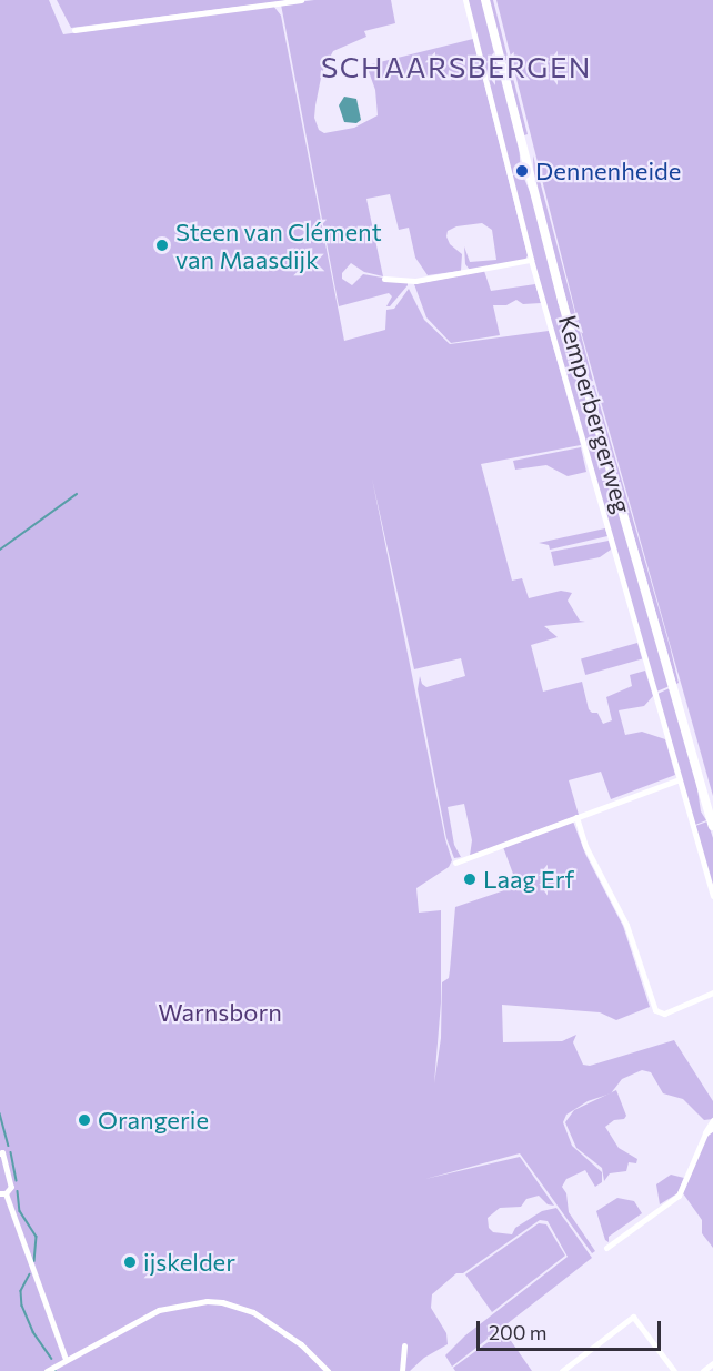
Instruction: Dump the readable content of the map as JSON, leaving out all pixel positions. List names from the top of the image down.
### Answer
{
  "streets": {
    "main road": ["Kemperbergerweg"]
  },
  "districts": ["SCHAARSBERGEN"],
  "parks": ["Warnsborn"],
  "places": [
    "Dennenheide",
    "Steen van Clément van Maasdijk",
    "Laag Erf",
    "Orangerie",
    "ijskelder"
  ],
  "scale_bar": "200 m"
}
